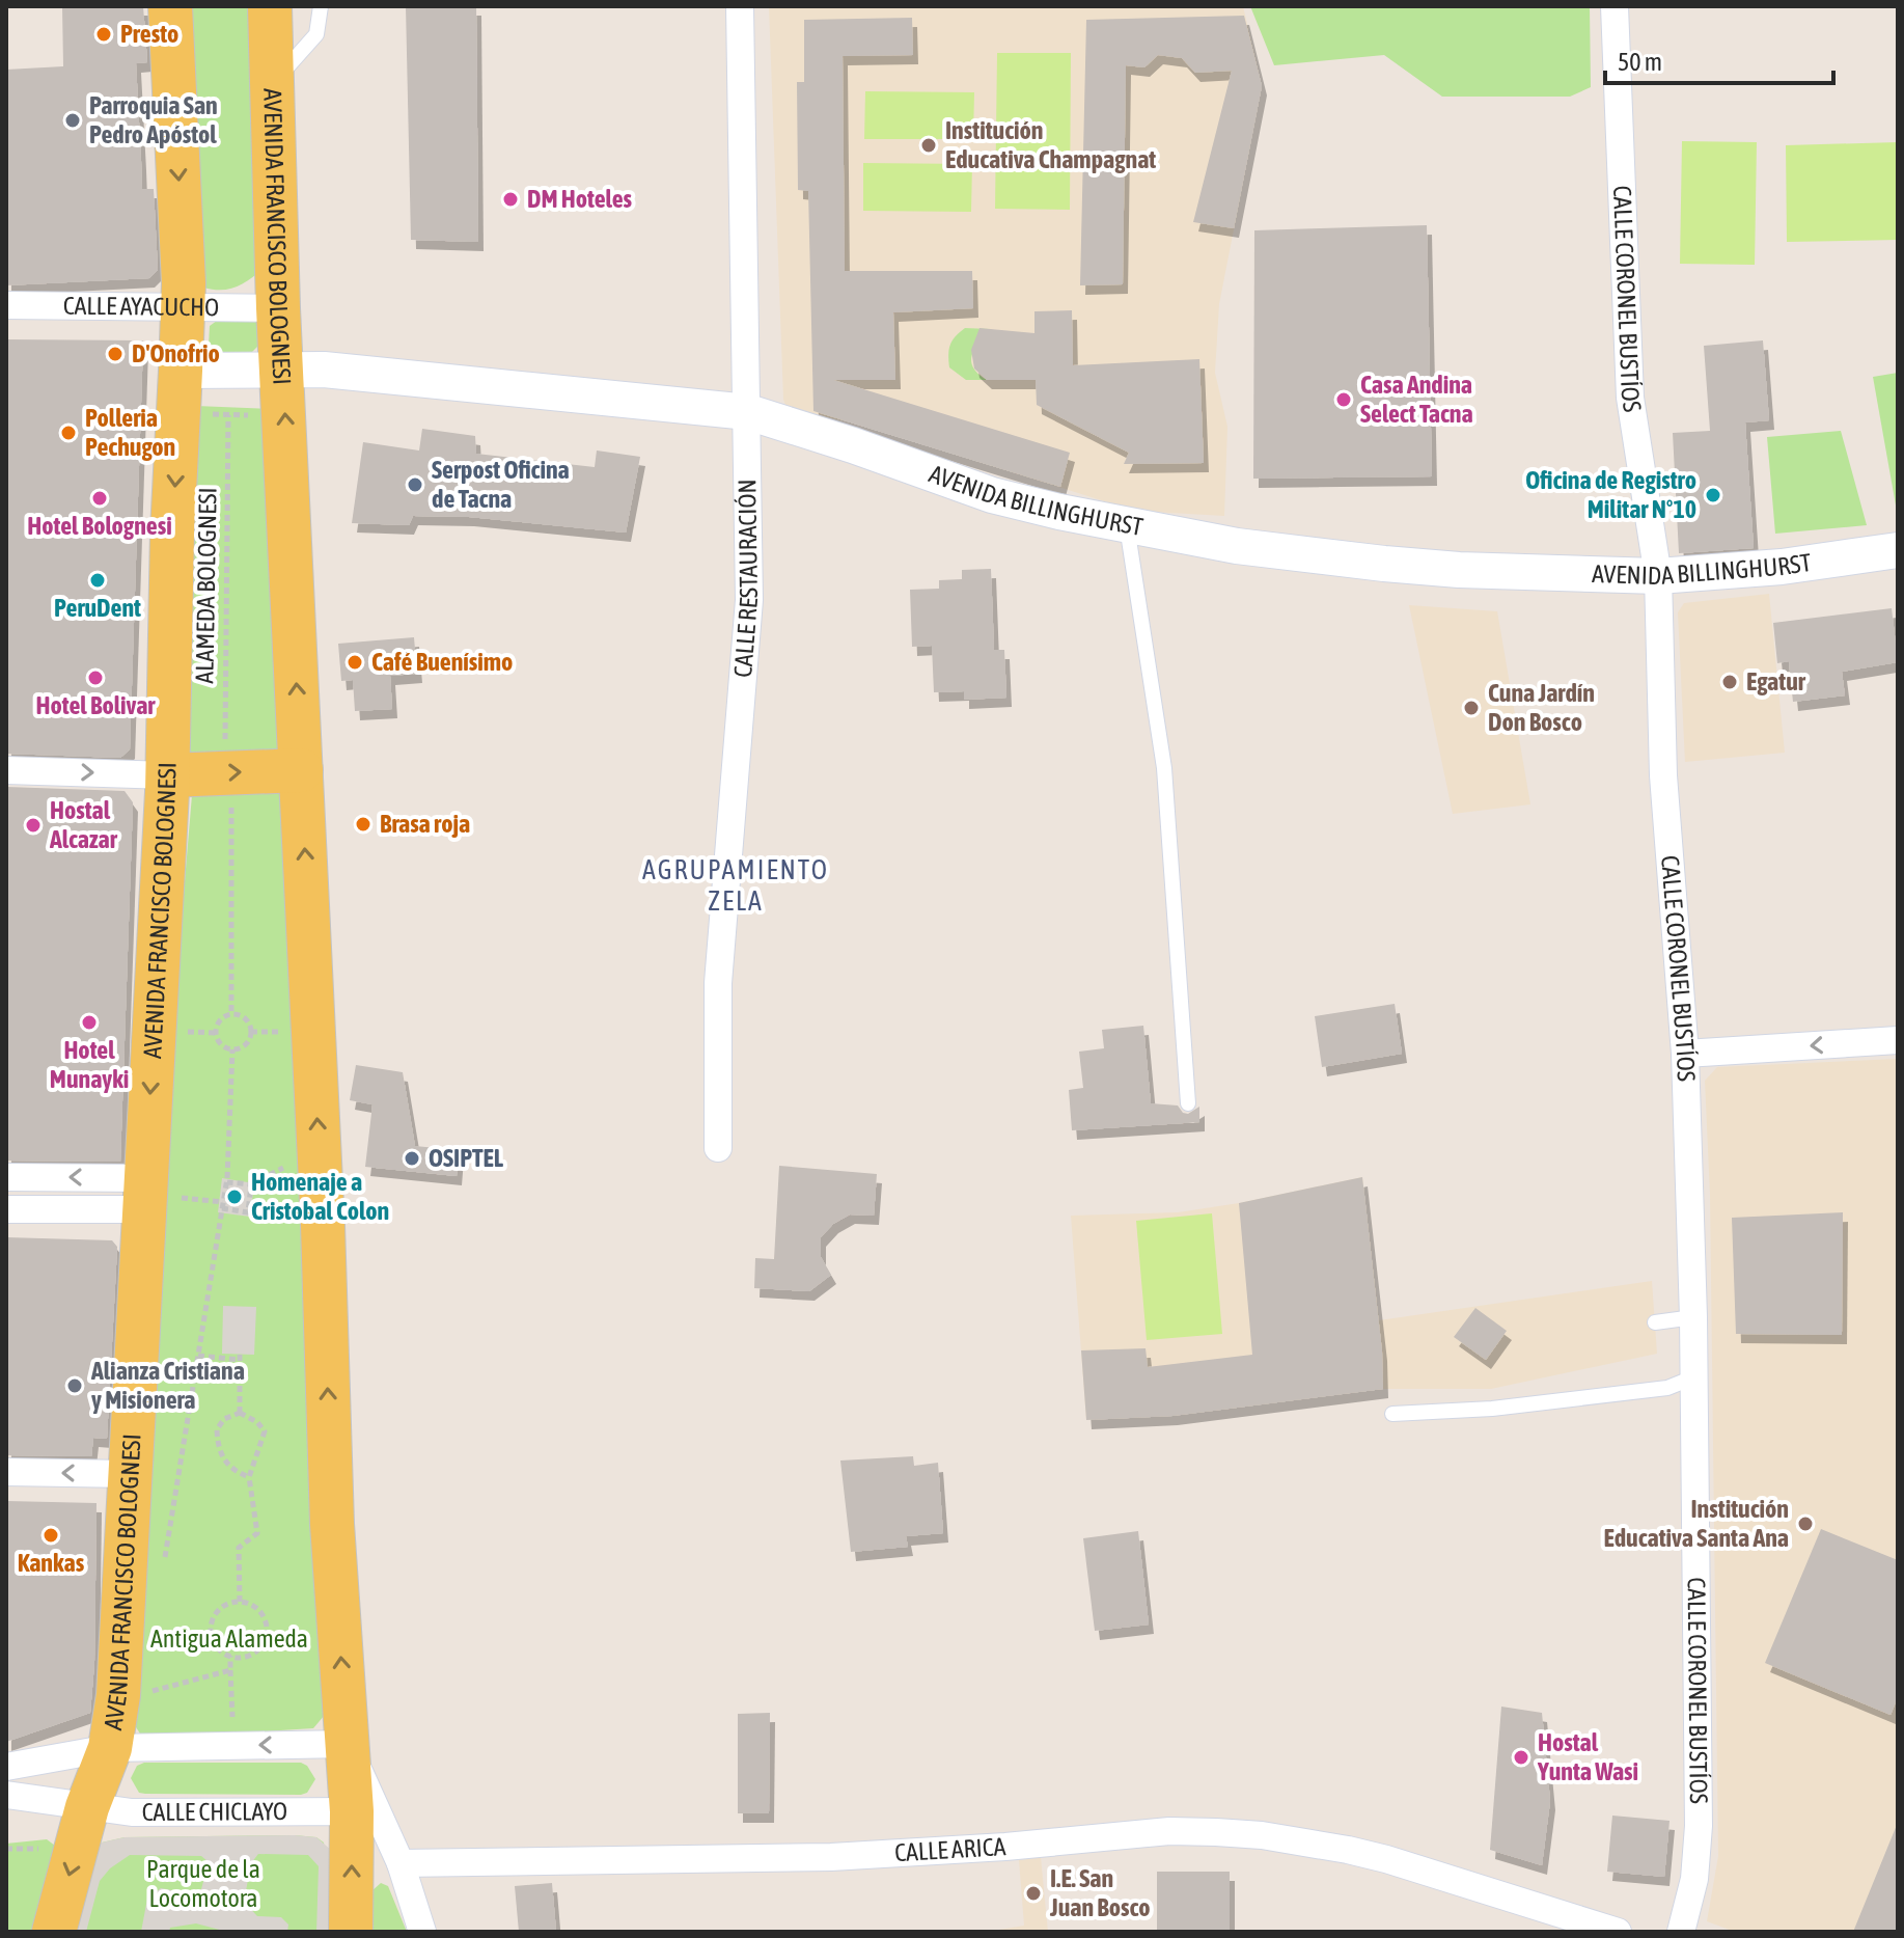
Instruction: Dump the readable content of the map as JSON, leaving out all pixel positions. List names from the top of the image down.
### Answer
{
  "streets": {
    "main road": ["AVENIDA FRANCISCO BOLOGNESI"],
    "street": [
      "CALLE CORONEL BUSTÍOS",
      "CALLE AYACUCHO",
      "AVENIDA BILLINGHURST",
      "CALLE RESTAURACIÓN",
      "CALLE CHICLAYO",
      "CALLE ARICA"
    ],
    "path": ["ALAMEDA BOLOGNESI"]
  },
  "crossings": [
    ["AVENIDA FRANCISCO BOLOGNESI", "CALLE AYACUCHO"],
    ["AVENIDA FRANCISCO BOLOGNESI", "AVENIDA BILLINGHURST"],
    ["AVENIDA FRANCISCO BOLOGNESI", "CALLE CHICLAYO"],
    ["CALLE CORONEL BUSTÍOS", "AVENIDA BILLINGHURST"],
    ["AVENIDA BILLINGHURST", "CALLE RESTAURACIÓN"]
  ],
  "districts": ["AGRUPAMIENTO ZELA"],
  "parks": ["Antigua Alameda", "Parque de la Locomotora"],
  "places": [
    "Presto",
    "Parroquia San Pedro Apóstol",
    "Institución Educativa Champagnat",
    "DM Hoteles",
    "D'Onofrio",
    "Casa Andina Select Tacna",
    "Polleria Pechugon",
    "Serpost Oficina de Tacna",
    "Oficina de Registro Militar N°10",
    "Hotel Bolognesi",
    "PeruDent",
    "Café Buenísimo",
    "Hotel Bolivar",
    "Egatur",
    "Cuna Jardín Don Bosco",
    "Brasa roja",
    "Hostal Alcazar",
    "Hotel Munayki",
    "OSIPTEL",
    "Homenaje a Cristobal Colon",
    "Alianza Cristiana y Misionera",
    "Institución Educativa Santa Ana",
    "Kankas",
    "Hostal Yunta Wasi",
    "I.E. San Juan Bosco"
  ],
  "scale_bar": "50 m"
}
